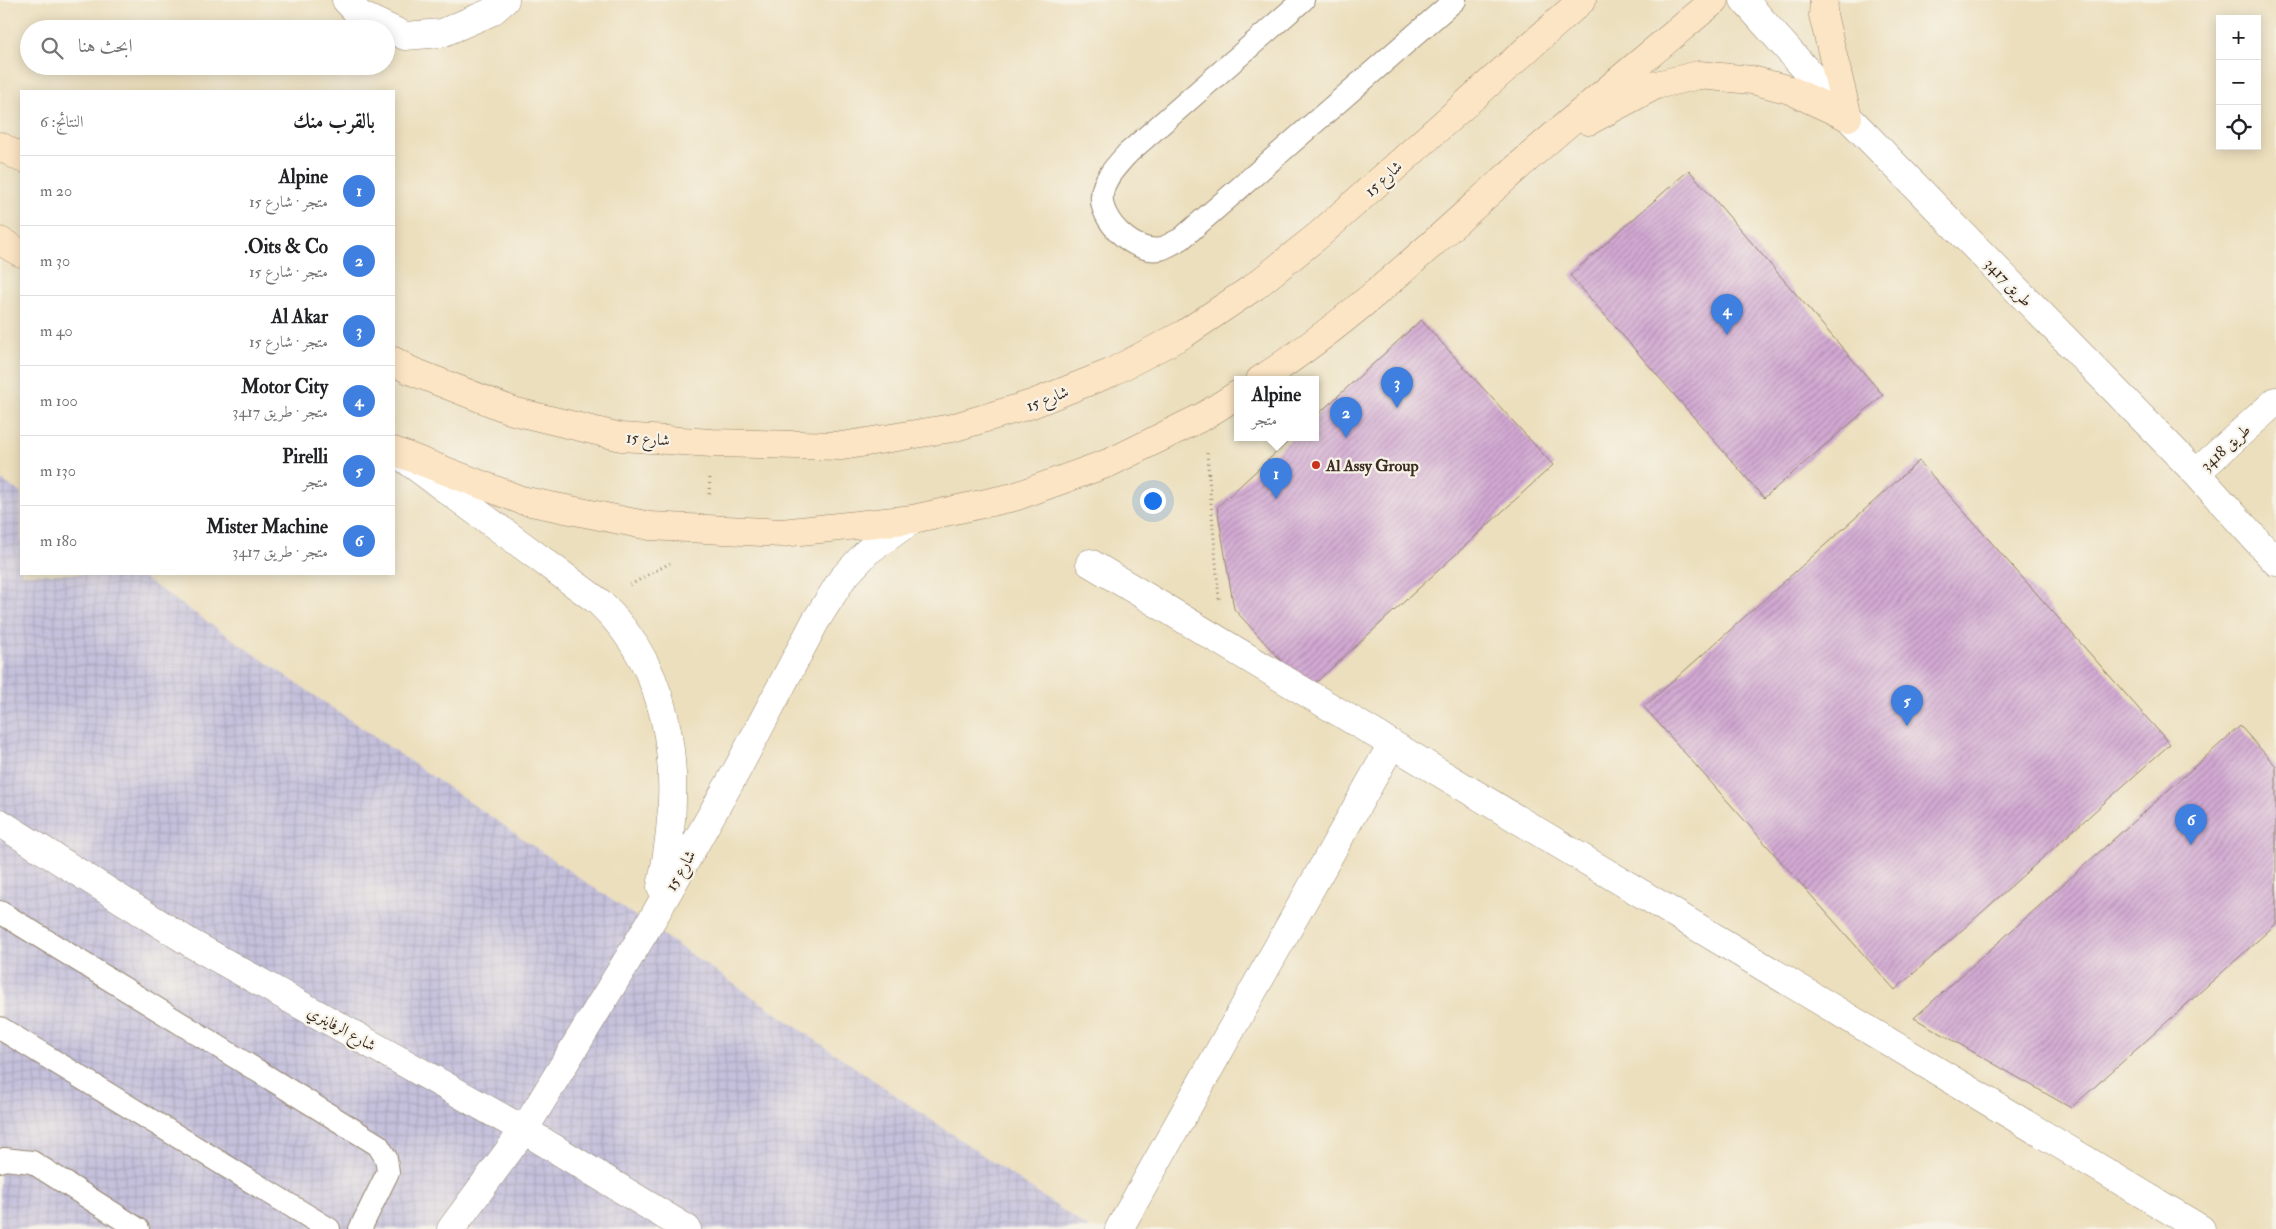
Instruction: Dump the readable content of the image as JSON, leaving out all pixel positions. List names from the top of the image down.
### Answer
{
  "streets": {
    "street": [
      "شارع 15",
      "طريق 3417",
      "طريق 3418",
      "شارع الرفاينري"
    ]
  },
  "crossings": [
    ["شارع 15", "شارع الرفاينري"],
    ["طريق 3417", "طريق 3418"]
  ],
  "places": ["Al Assy Group"],
  "page": {
    "map_buttons": ["+", "−"],
    "search": "ابحث هنا",
    "heading": ["بالقرب منك", "النتائج: 6"],
    "list": [
      {
        "mark": "1",
        "name": "Alpine",
        "note": "متجر · شارع 15",
        "value": "20 m"
      },
      {
        "mark": "2",
        "name": "Oits & Co.",
        "note": "متجر · شارع 15",
        "value": "30 m"
      },
      {
        "mark": "3",
        "name": "Al Akar",
        "note": "متجر · شارع 15",
        "value": "40 m"
      },
      {
        "mark": "4",
        "name": "Motor City",
        "note": "متجر · طريق 3417",
        "value": "100 m"
      },
      {
        "mark": "5",
        "name": "Pirelli",
        "note": "متجر",
        "value": "130 m"
      },
      {
        "mark": "6",
        "name": "Mister Machine",
        "note": "متجر · طريق 3417",
        "value": "180 m"
      }
    ],
    "pins": [
      "4",
      "3",
      "2",
      "1",
      "5",
      "6"
    ],
    "popup": ["Alpine", "متجر"]
  }
}
